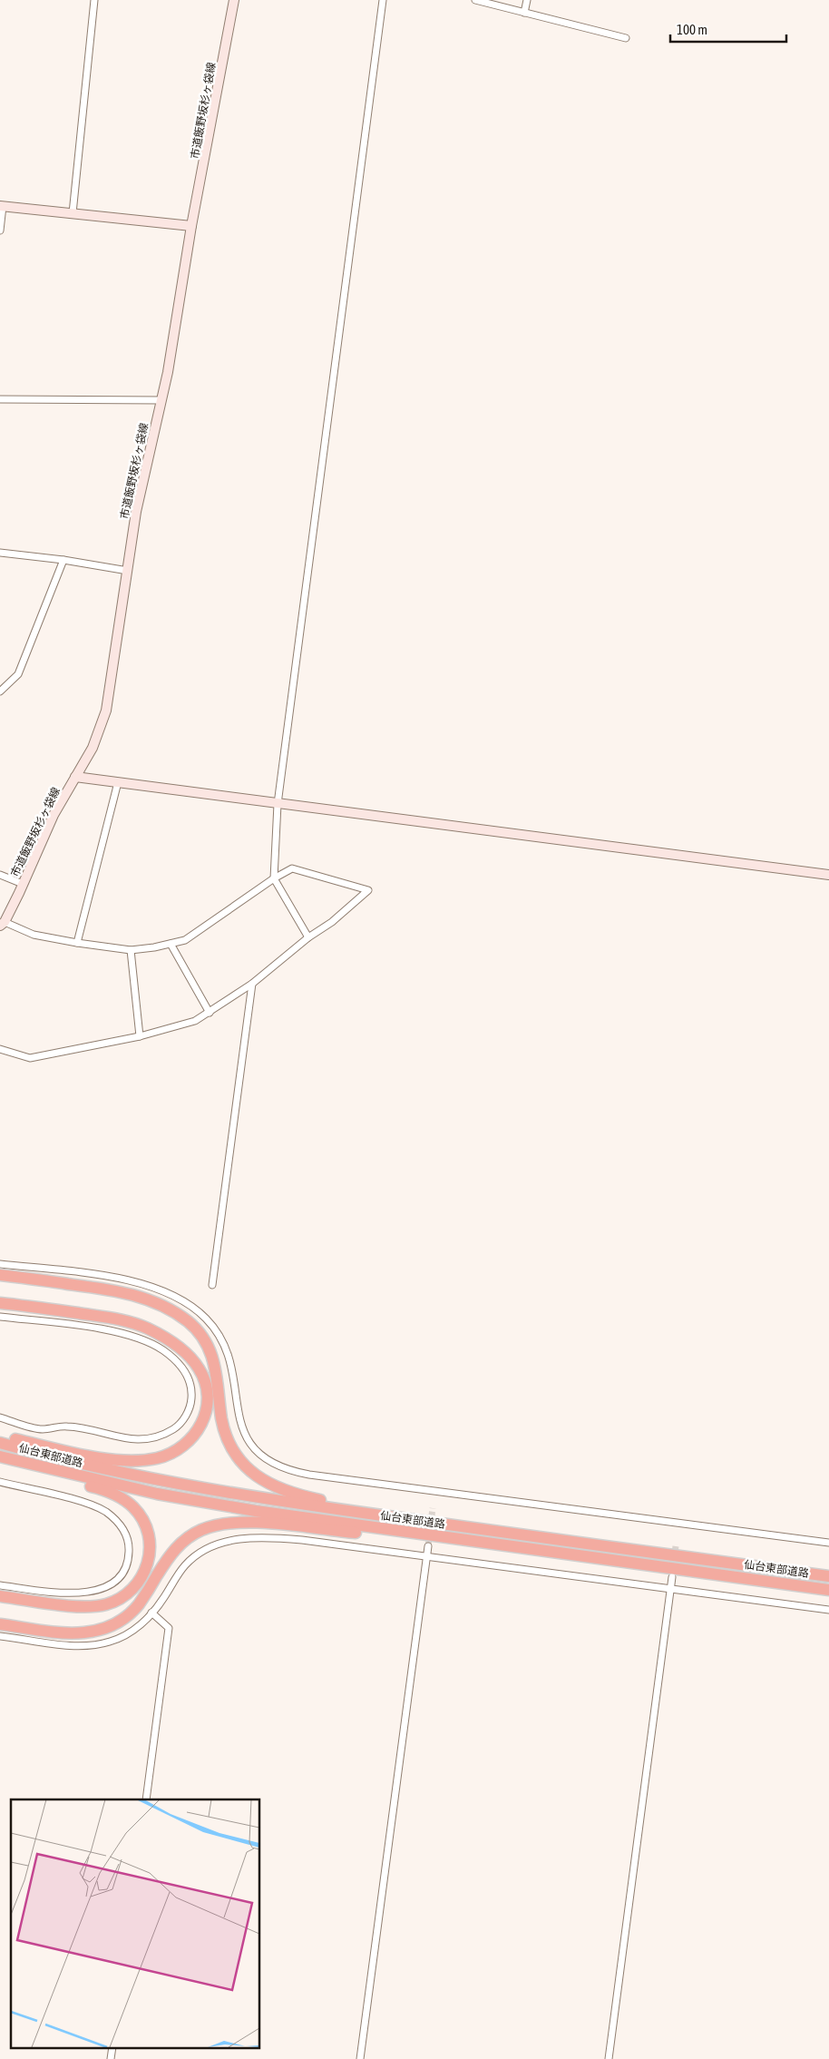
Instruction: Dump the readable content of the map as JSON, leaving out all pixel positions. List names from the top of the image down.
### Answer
{
  "streets": {
    "highway": ["仙台東部道路"],
    "street": ["市道飯野坂杉ヶ袋線"]
  },
  "scale_bar": "100 m"
}
